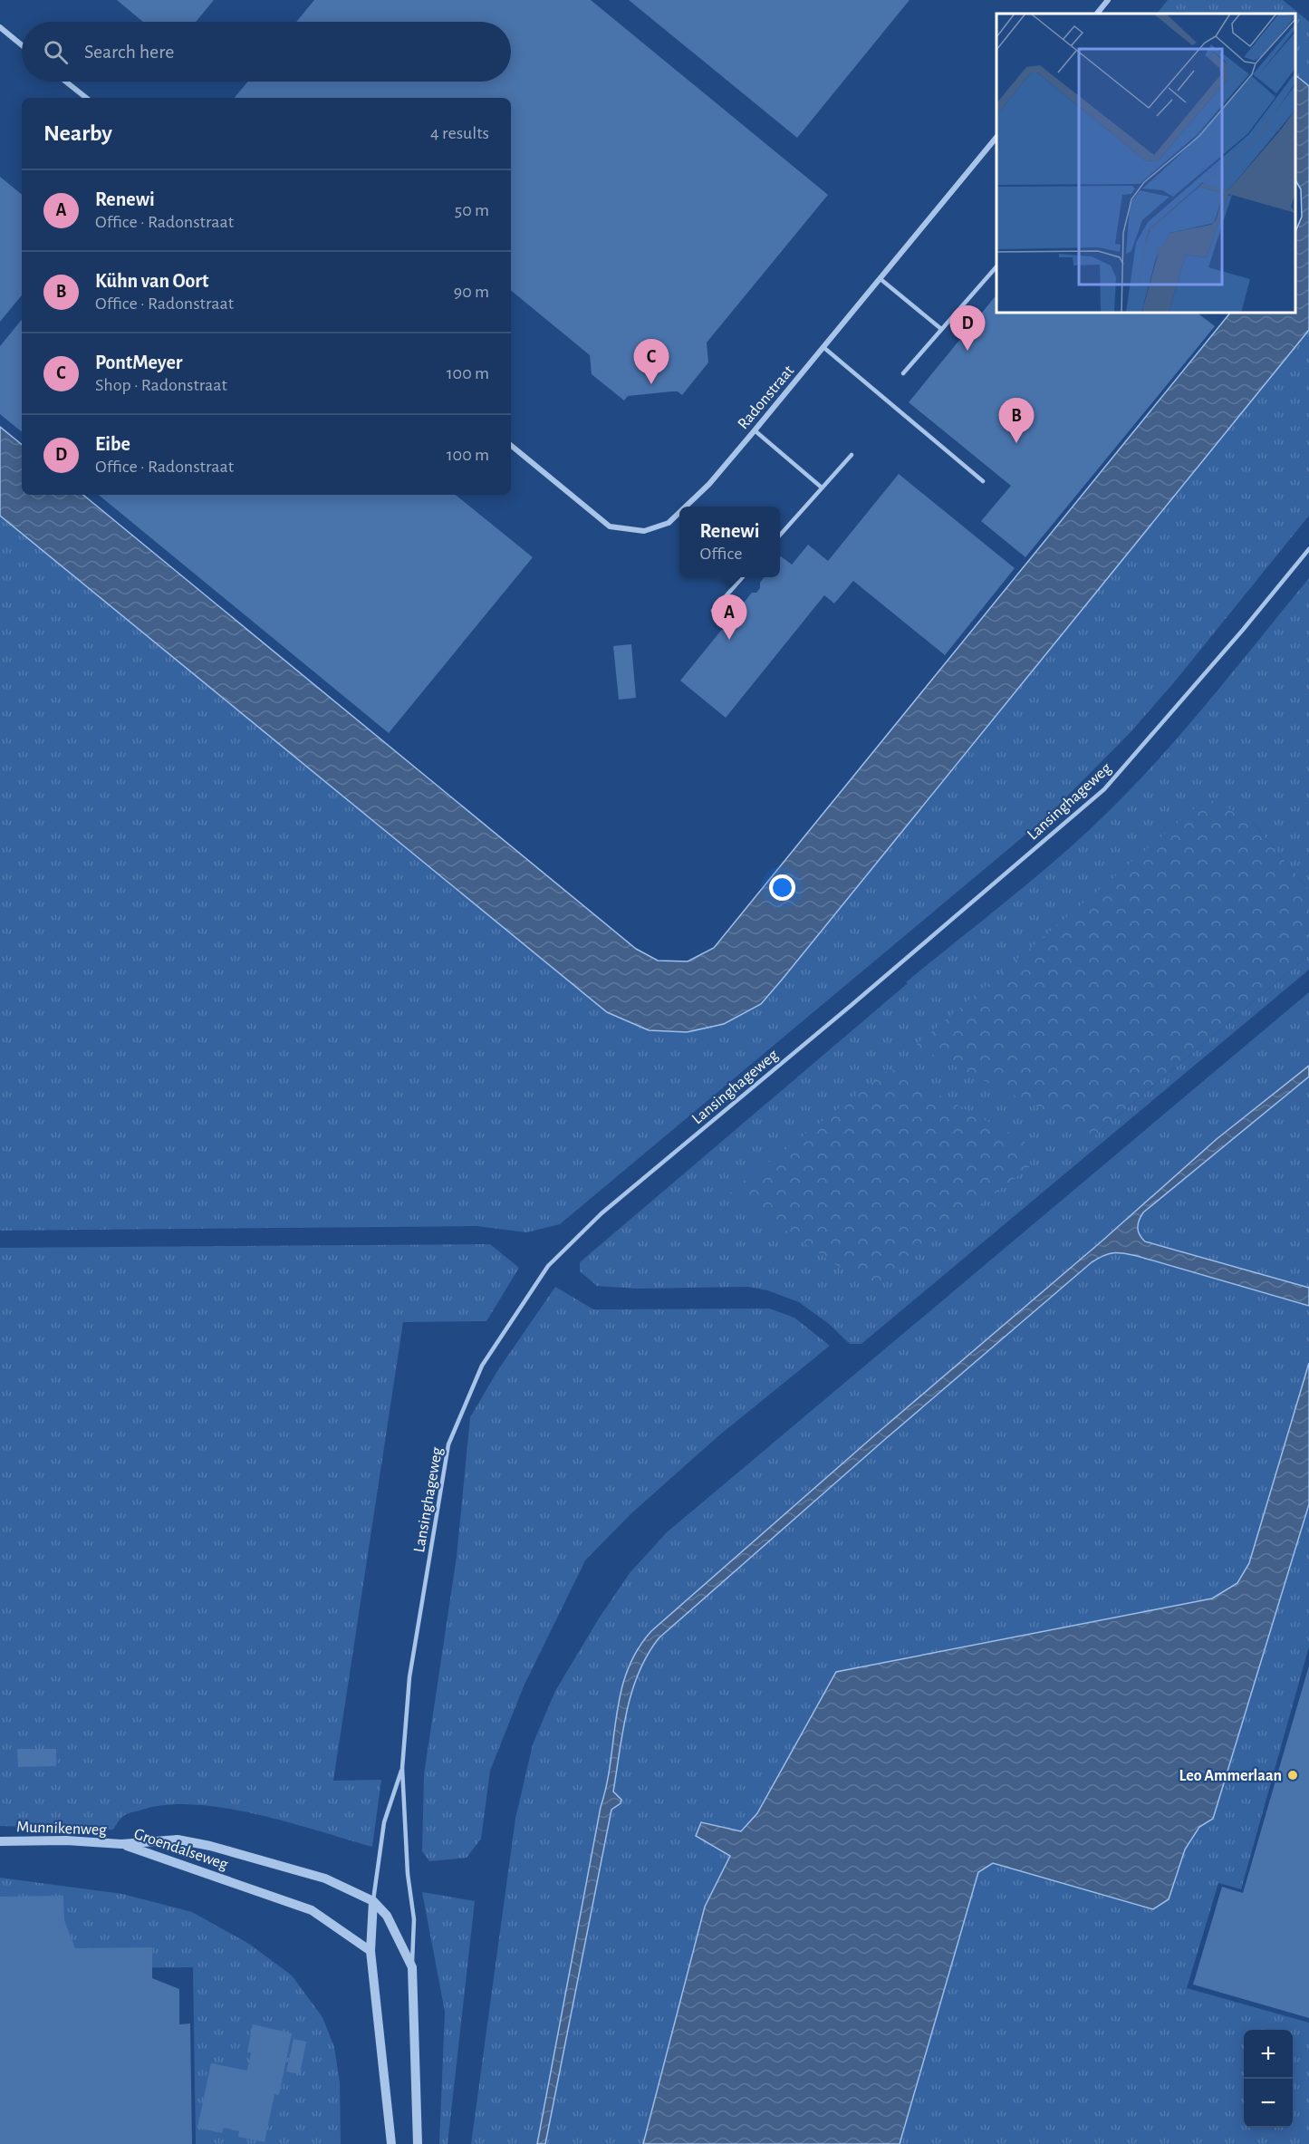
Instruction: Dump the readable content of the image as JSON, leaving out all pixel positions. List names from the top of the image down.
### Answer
{
  "streets": {
    "street": ["Radonstraat", "Munnikenweg", "Groendalseweg"],
    "lane": ["Lansinghageweg"]
  },
  "crossings": [
    ["Lansinghageweg", "Groendalseweg"],
    ["Munnikenweg", "Groendalseweg"]
  ],
  "places": ["Leo Ammerlaan"],
  "page": {
    "search": "Search here",
    "heading": ["Nearby", "4 results"],
    "list": [
      {
        "mark": "A",
        "name": "Renewi",
        "note": "Office · Radonstraat",
        "value": "50 m"
      },
      {
        "mark": "B",
        "name": "Kühn van Oort",
        "note": "Office · Radonstraat",
        "value": "90 m"
      },
      {
        "mark": "C",
        "name": "PontMeyer",
        "note": "Shop · Radonstraat",
        "value": "100 m"
      },
      {
        "mark": "D",
        "name": "Eibe",
        "note": "Office · Radonstraat",
        "value": "100 m"
      }
    ],
    "pins": [
      "D",
      "C",
      "B",
      "A"
    ],
    "popup": ["Renewi", "Office"],
    "map_buttons": ["+", "−"]
  }
}
